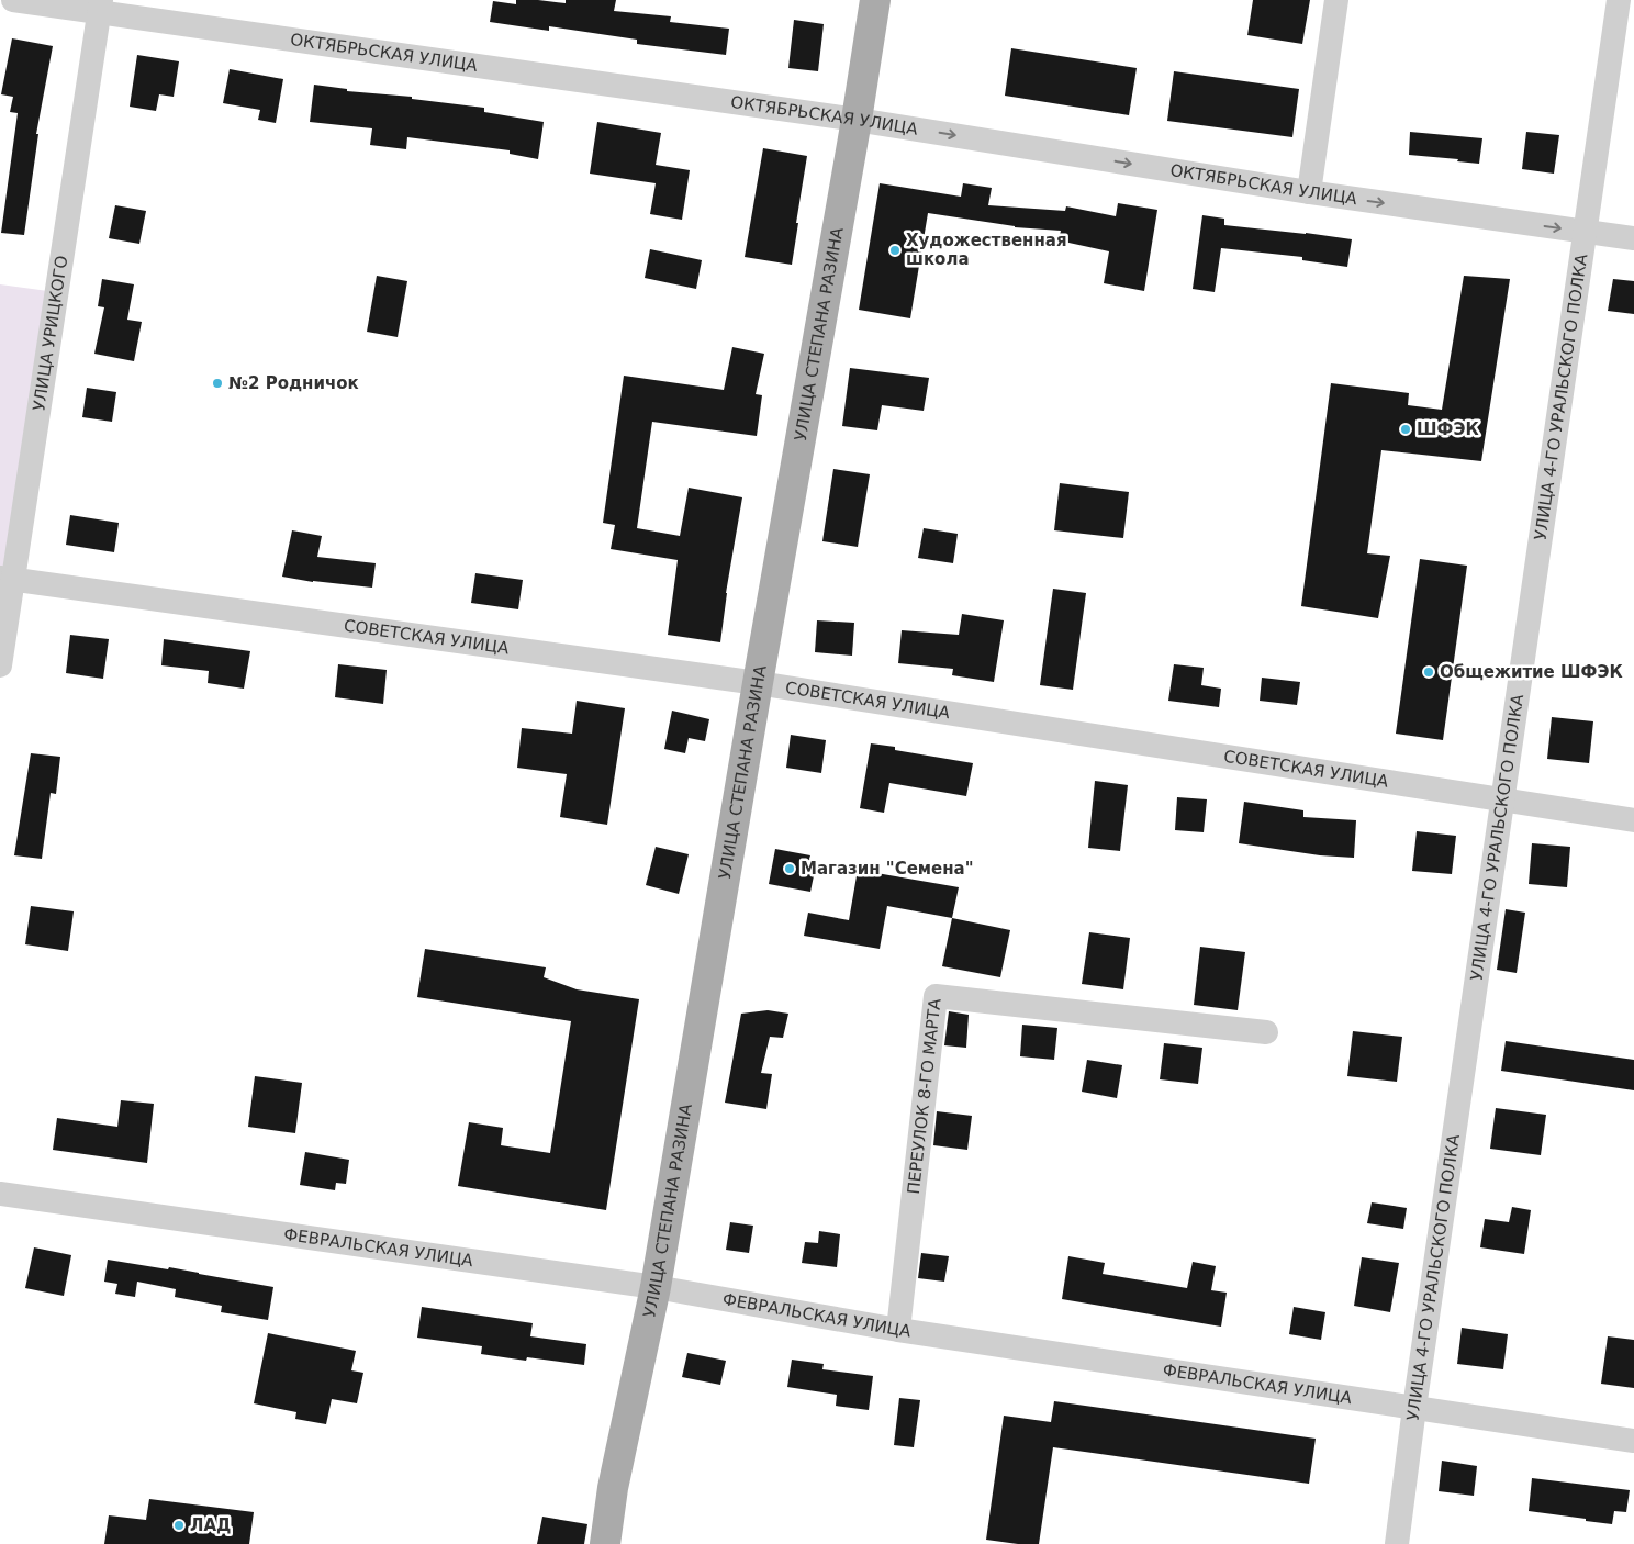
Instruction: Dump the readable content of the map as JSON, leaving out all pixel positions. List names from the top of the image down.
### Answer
{
  "streets": {
    "main road": ["УЛИЦА СТЕПАНА РАЗИНА"],
    "street": [
      "ОКТЯБРЬСКАЯ УЛИЦА",
      "УЛИЦА УРИЦКОГО",
      "УЛИЦА 4-ГО УРАЛЬСКОГО ПОЛКА",
      "СОВЕТСКАЯ УЛИЦА",
      "ПЕРЕУЛОК 8-ГО МАРТА",
      "ФЕВРАЛЬСКАЯ УЛИЦА"
    ]
  },
  "crossings": [
    ["ОКТЯБРЬСКАЯ УЛИЦА", "УЛИЦА УРИЦКОГО"],
    ["ОКТЯБРЬСКАЯ УЛИЦА", "УЛИЦА СТЕПАНА РАЗИНА"],
    ["ОКТЯБРЬСКАЯ УЛИЦА", "УЛИЦА 4-ГО УРАЛЬСКОГО ПОЛКА"],
    ["УЛИЦА УРИЦКОГО", "СОВЕТСКАЯ УЛИЦА"],
    ["УЛИЦА СТЕПАНА РАЗИНА", "СОВЕТСКАЯ УЛИЦА"],
    ["УЛИЦА СТЕПАНА РАЗИНА", "ФЕВРАЛЬСКАЯ УЛИЦА"],
    ["УЛИЦА 4-ГО УРАЛЬСКОГО ПОЛКА", "СОВЕТСКАЯ УЛИЦА"],
    ["УЛИЦА 4-ГО УРАЛЬСКОГО ПОЛКА", "ФЕВРАЛЬСКАЯ УЛИЦА"],
    ["ПЕРЕУЛОК 8-ГО МАРТА", "ФЕВРАЛЬСКАЯ УЛИЦА"]
  ],
  "one_way": ["ОКТЯБРЬСКАЯ УЛИЦА"],
  "places": [
    "Художественная школа",
    "№2 Родничок",
    "ШФЭК",
    "Общежитие ШФЭК",
    "Магазин \"Семена\"",
    "ЛАД"
  ]
}
